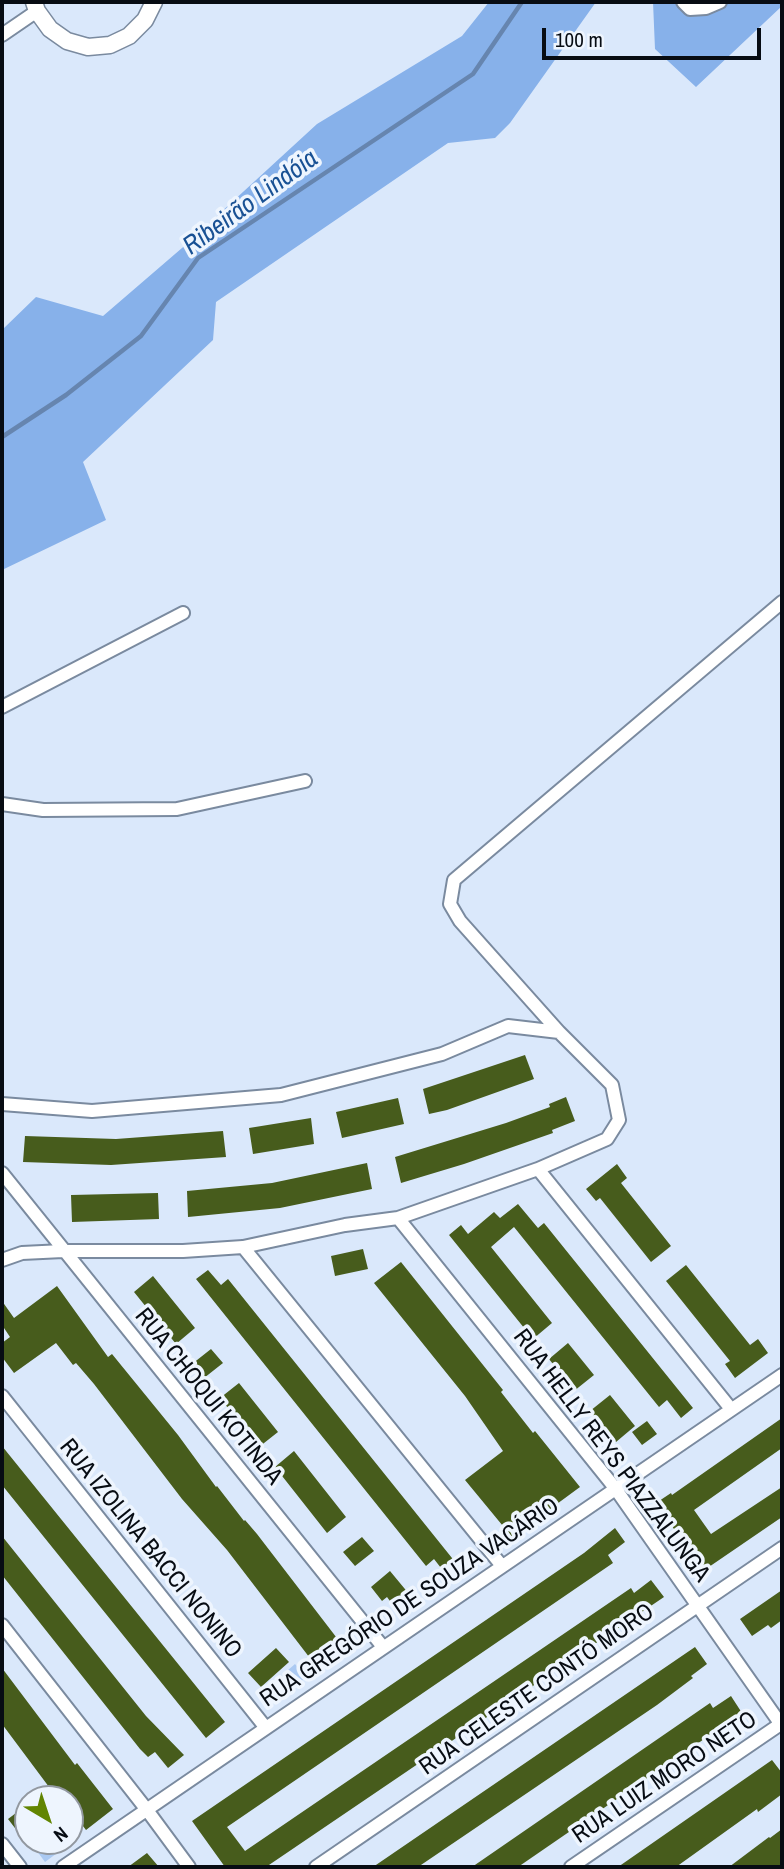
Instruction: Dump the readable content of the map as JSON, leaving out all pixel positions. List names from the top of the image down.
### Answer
{
  "streets": {
    "street": [
      "RUA CHOQUI KOTINDA",
      "RUA HELLY REYS PIAZZALUNGA",
      "RUA IZOLINA BACCI NONINO",
      "RUA GREGÓRIO DE SOUZA VACÁRIO",
      "RUA CELESTE CONTÓ MORO",
      "RUA LUIZ MORO NETO"
    ]
  },
  "crossings": [
    ["RUA CHOQUI KOTINDA", "RUA GREGÓRIO DE SOUZA VACÁRIO"],
    ["RUA HELLY REYS PIAZZALUNGA", "RUA GREGÓRIO DE SOUZA VACÁRIO"],
    ["RUA HELLY REYS PIAZZALUNGA", "RUA CELESTE CONTÓ MORO"],
    ["RUA HELLY REYS PIAZZALUNGA", "RUA LUIZ MORO NETO"],
    ["RUA IZOLINA BACCI NONINO", "RUA GREGÓRIO DE SOUZA VACÁRIO"]
  ],
  "water": ["Ribeirão Lindóia"],
  "scale_bar": "100 m",
  "north": "bottom right"
}
